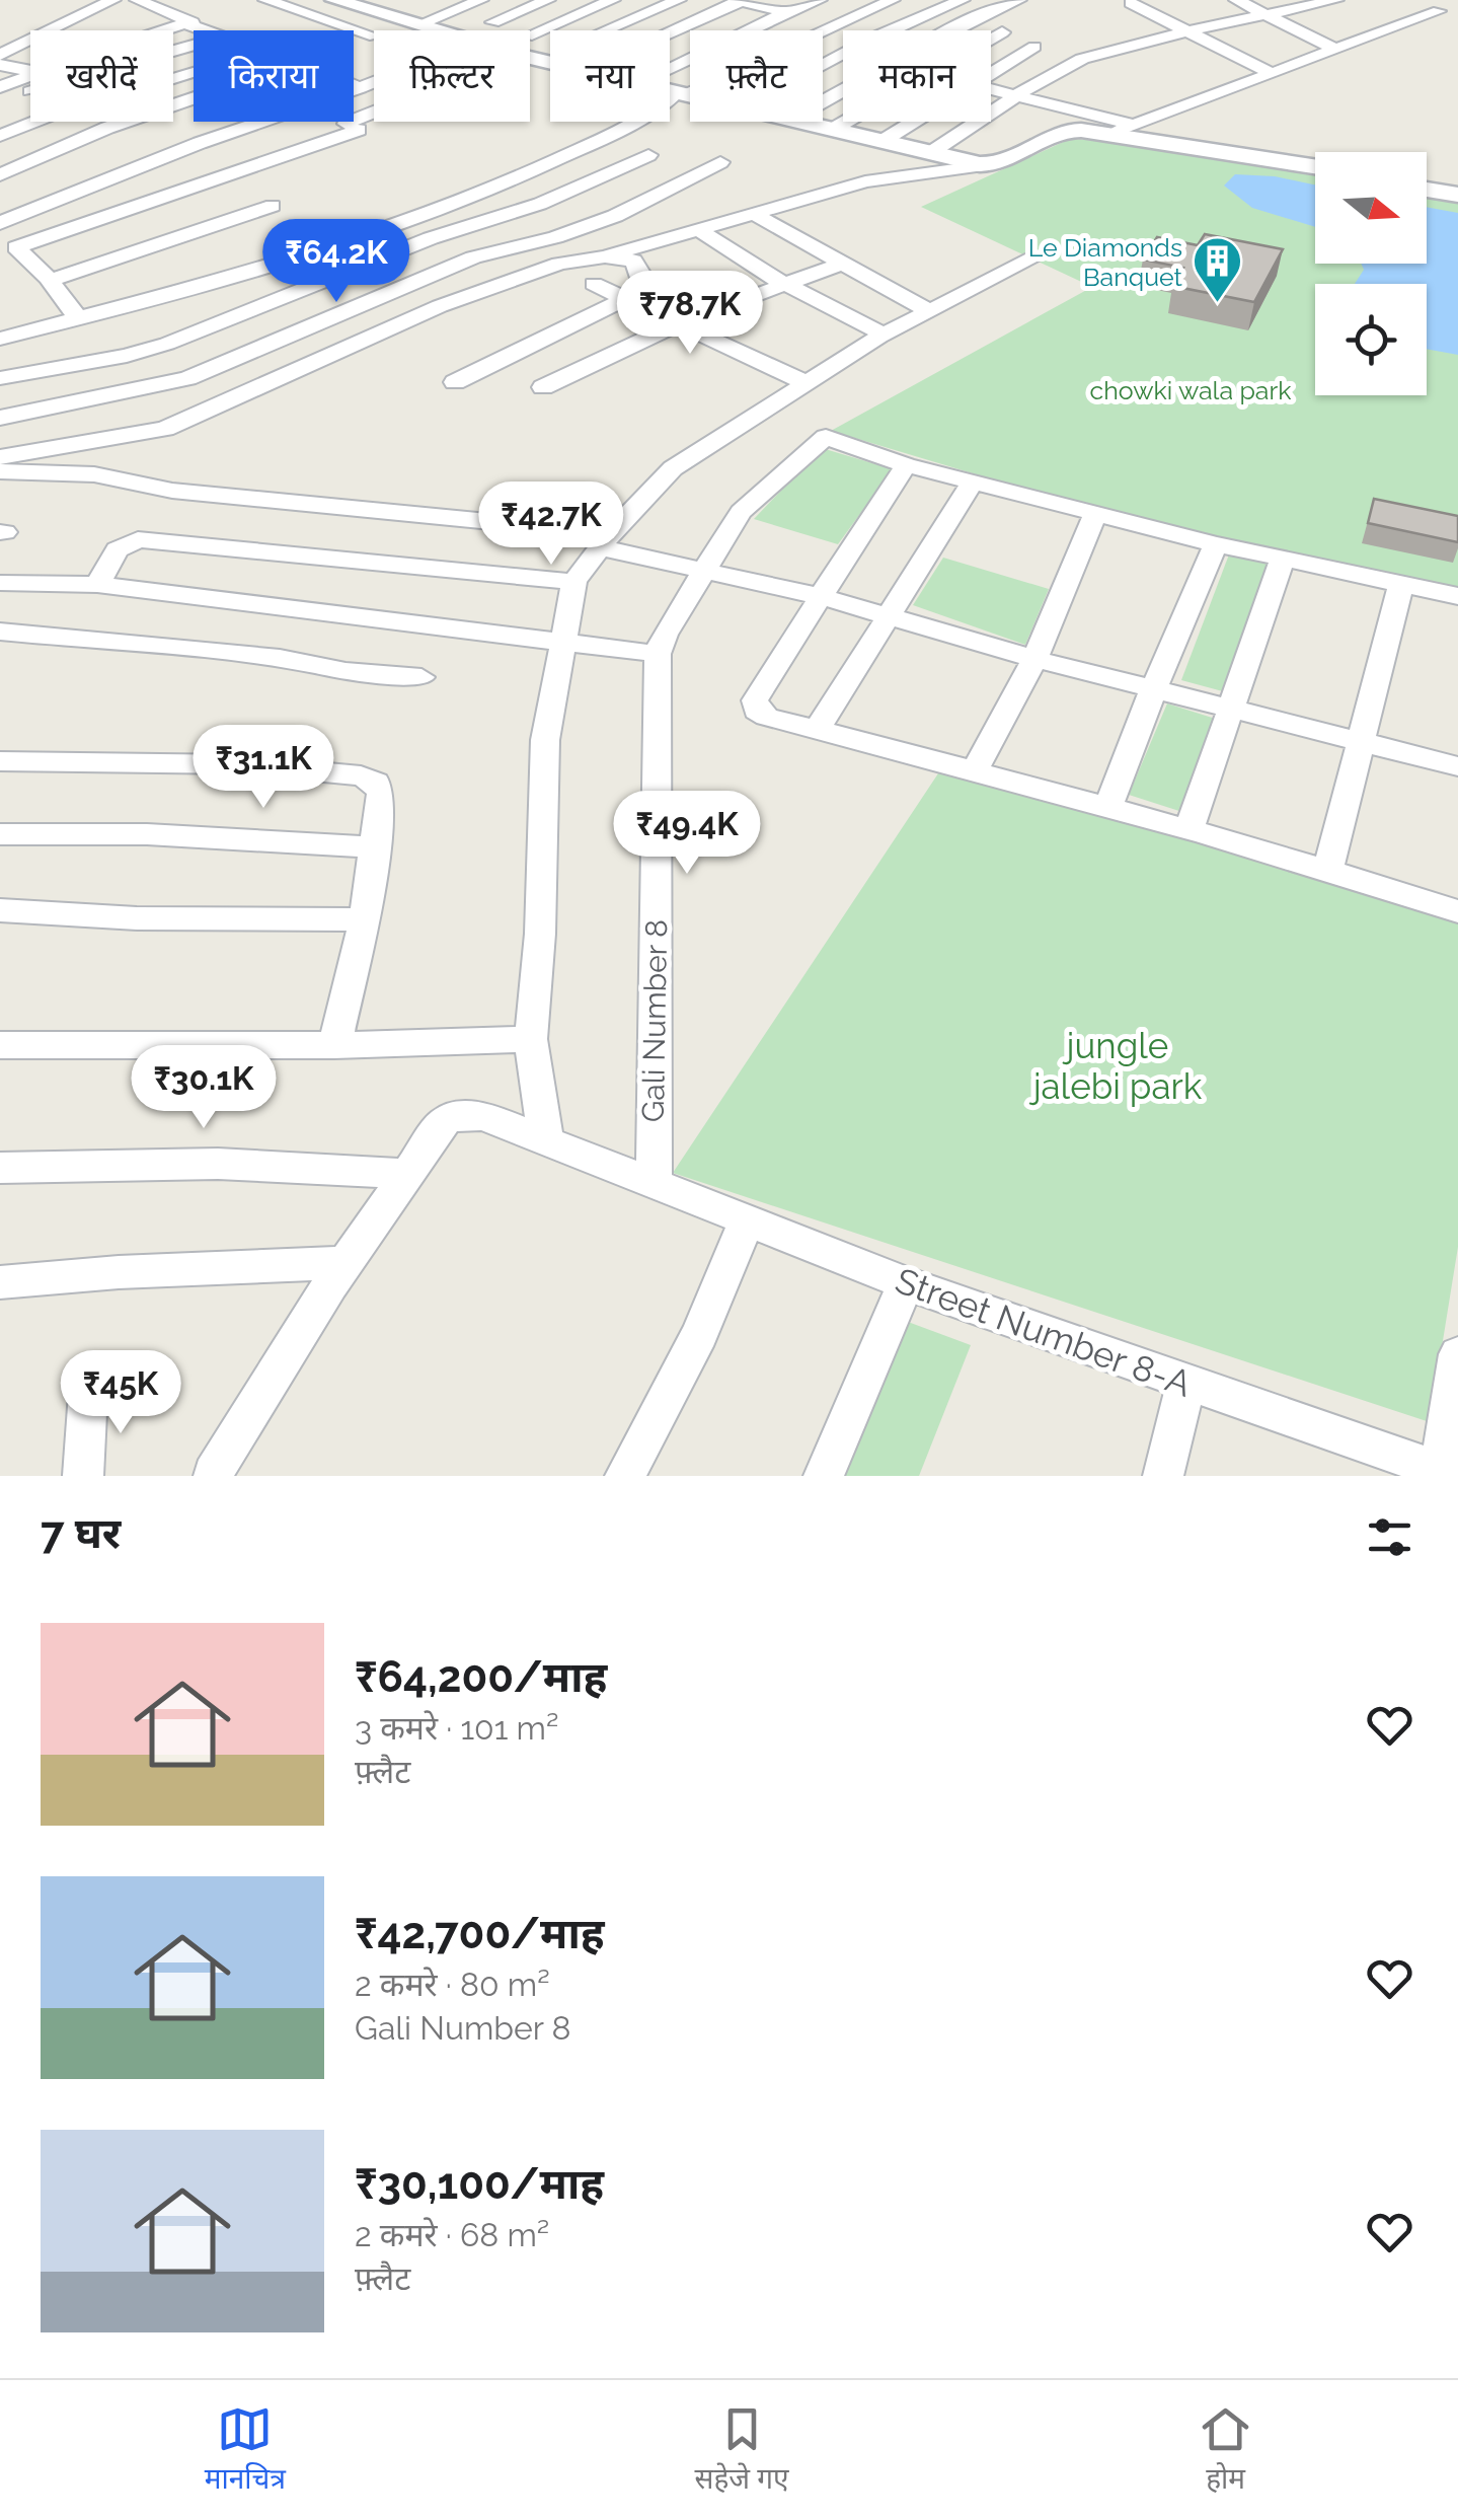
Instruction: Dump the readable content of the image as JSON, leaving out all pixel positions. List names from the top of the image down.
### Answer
{
  "streets": {
    "street": ["Gali Number 8", "Street Number 8-A"]
  },
  "crossings": [
    ["Gali Number 8", "Street Number 8-A"]
  ],
  "parks": ["chowki wala park", "jungle jalebi park"],
  "places": {
    "building": ["Le Diamonds Banquet"]
  },
  "north": "right",
  "page": {
    "chip": [
      "खरीदें",
      "किराया",
      "फ़िल्टर",
      "नया",
      "फ़्लैट",
      "मकान"
    ],
    "price": [
      "₹64.2K",
      "₹78.7K",
      "₹42.7K",
      "₹31.1K",
      "₹49.4K",
      "₹30.1K",
      "₹45K"
    ],
    "heading": "7 घर",
    "list": [
      {
        "name": "₹64,200/माह",
        "note": "3 कमरे · 101 m² · फ़्लैट"
      },
      {
        "name": "₹42,700/माह",
        "note": "2 कमरे · 80 m² · Gali Number 8"
      },
      {
        "name": "₹30,100/माह",
        "note": "2 कमरे · 68 m² · फ़्लैट"
      }
    ],
    "tabs": ["मानचित्र", "सहेजे गए", "होम"]
  }
}
